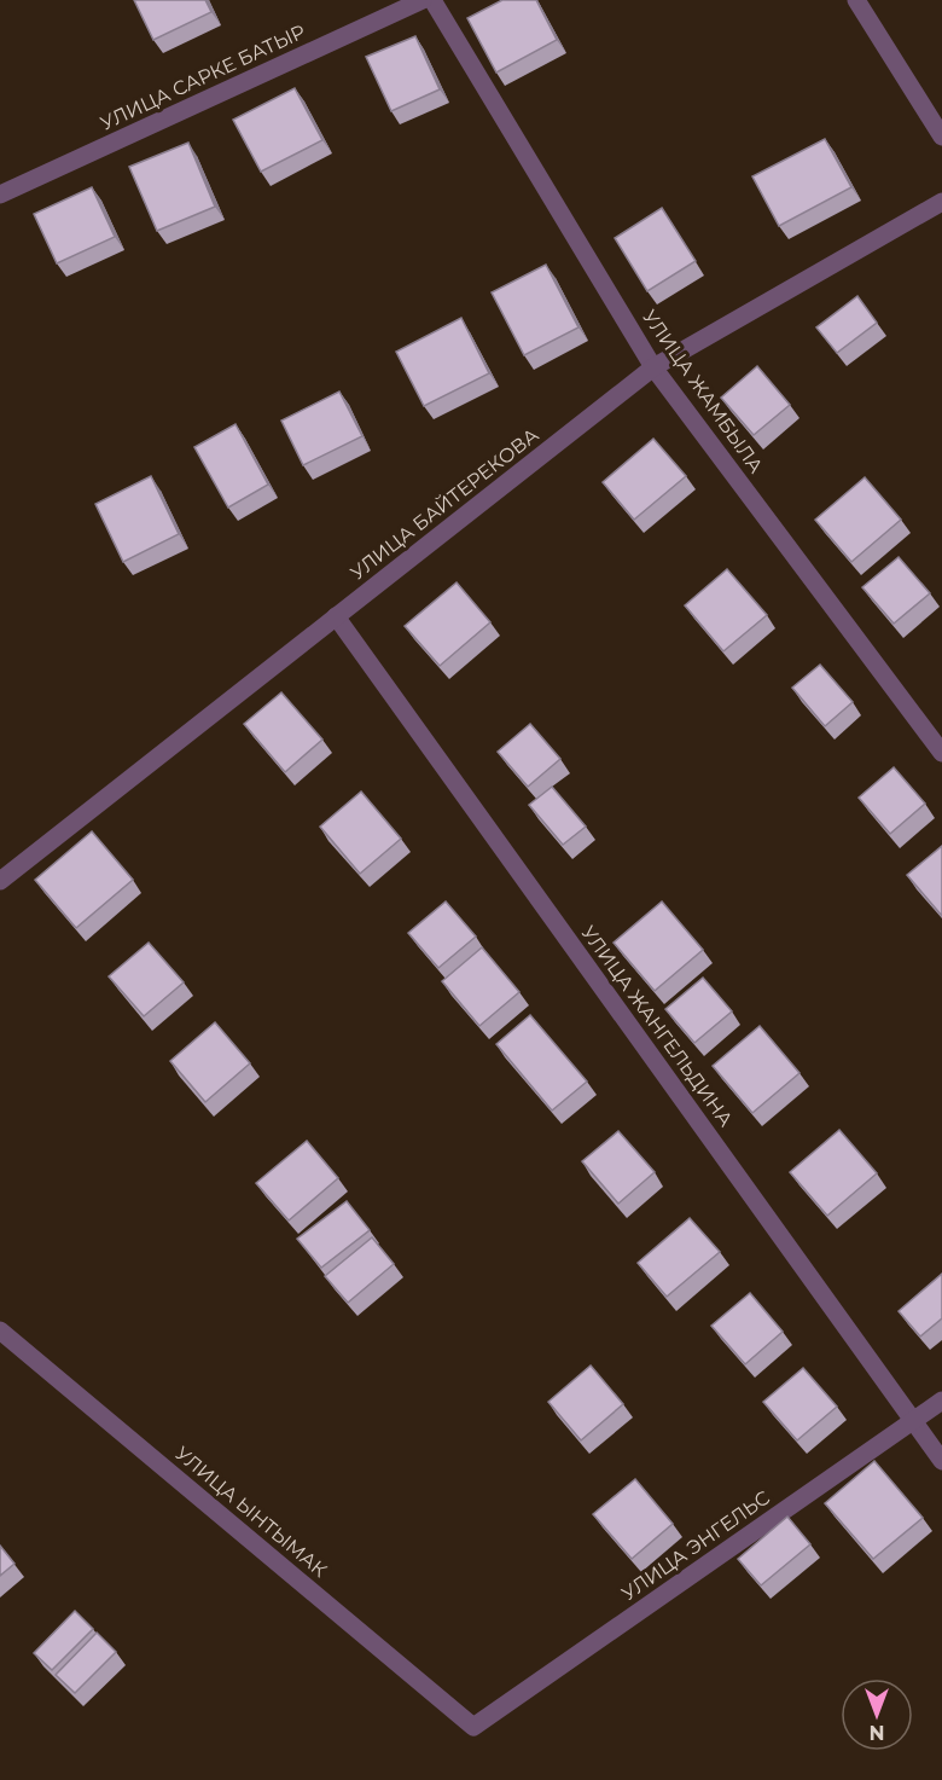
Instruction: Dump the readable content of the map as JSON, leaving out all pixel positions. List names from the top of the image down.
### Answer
{
  "streets": {
    "street": [
      "УЛИЦА САРКЕ БАТЫР",
      "УЛИЦА ЖАМБЫЛА",
      "УЛИЦА БАЙТЕРЕКОВА",
      "УЛИЦА ЖАНГЕЛЬДИНА",
      "УЛИЦА ЫНТЫМАК",
      "УЛИЦА ЭНГЕЛЬС"
    ]
  },
  "crossings": [
    ["УЛИЦА ЖАМБЫЛА", "УЛИЦА БАЙТЕРЕКОВА"],
    ["УЛИЦА БАЙТЕРЕКОВА", "УЛИЦА ЖАНГЕЛЬДИНА"],
    ["УЛИЦА ЖАНГЕЛЬДИНА", "УЛИЦА ЭНГЕЛЬС"],
    ["УЛИЦА ЫНТЫМАК", "УЛИЦА ЭНГЕЛЬС"]
  ],
  "north": "bottom"
}
